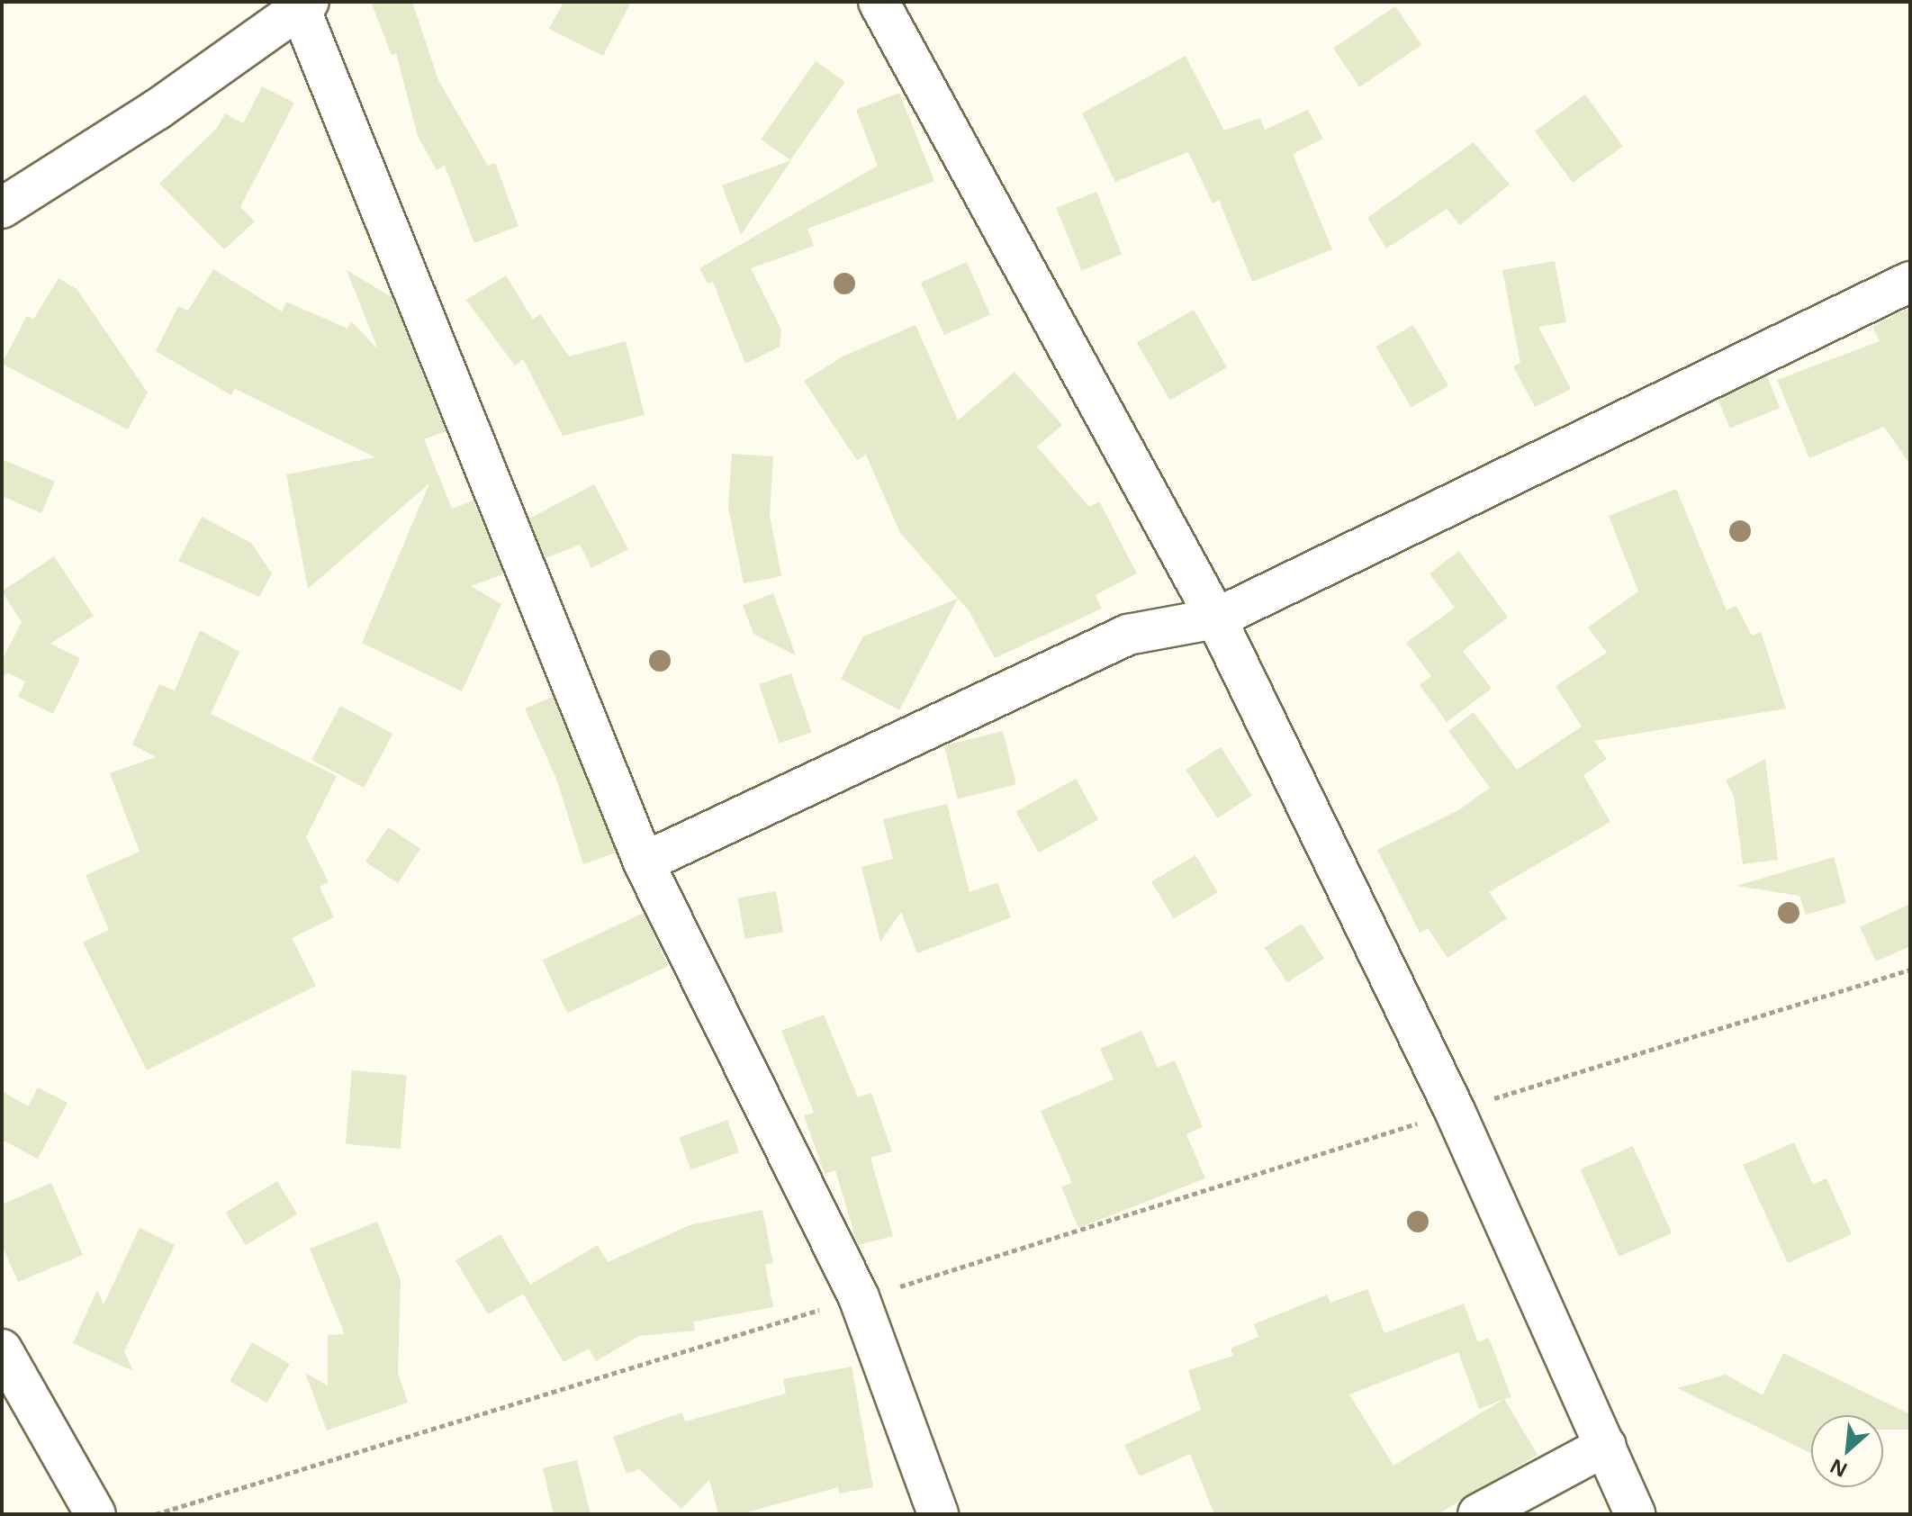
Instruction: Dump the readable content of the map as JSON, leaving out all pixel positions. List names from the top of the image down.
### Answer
{
  "north": "bottom left"
}
